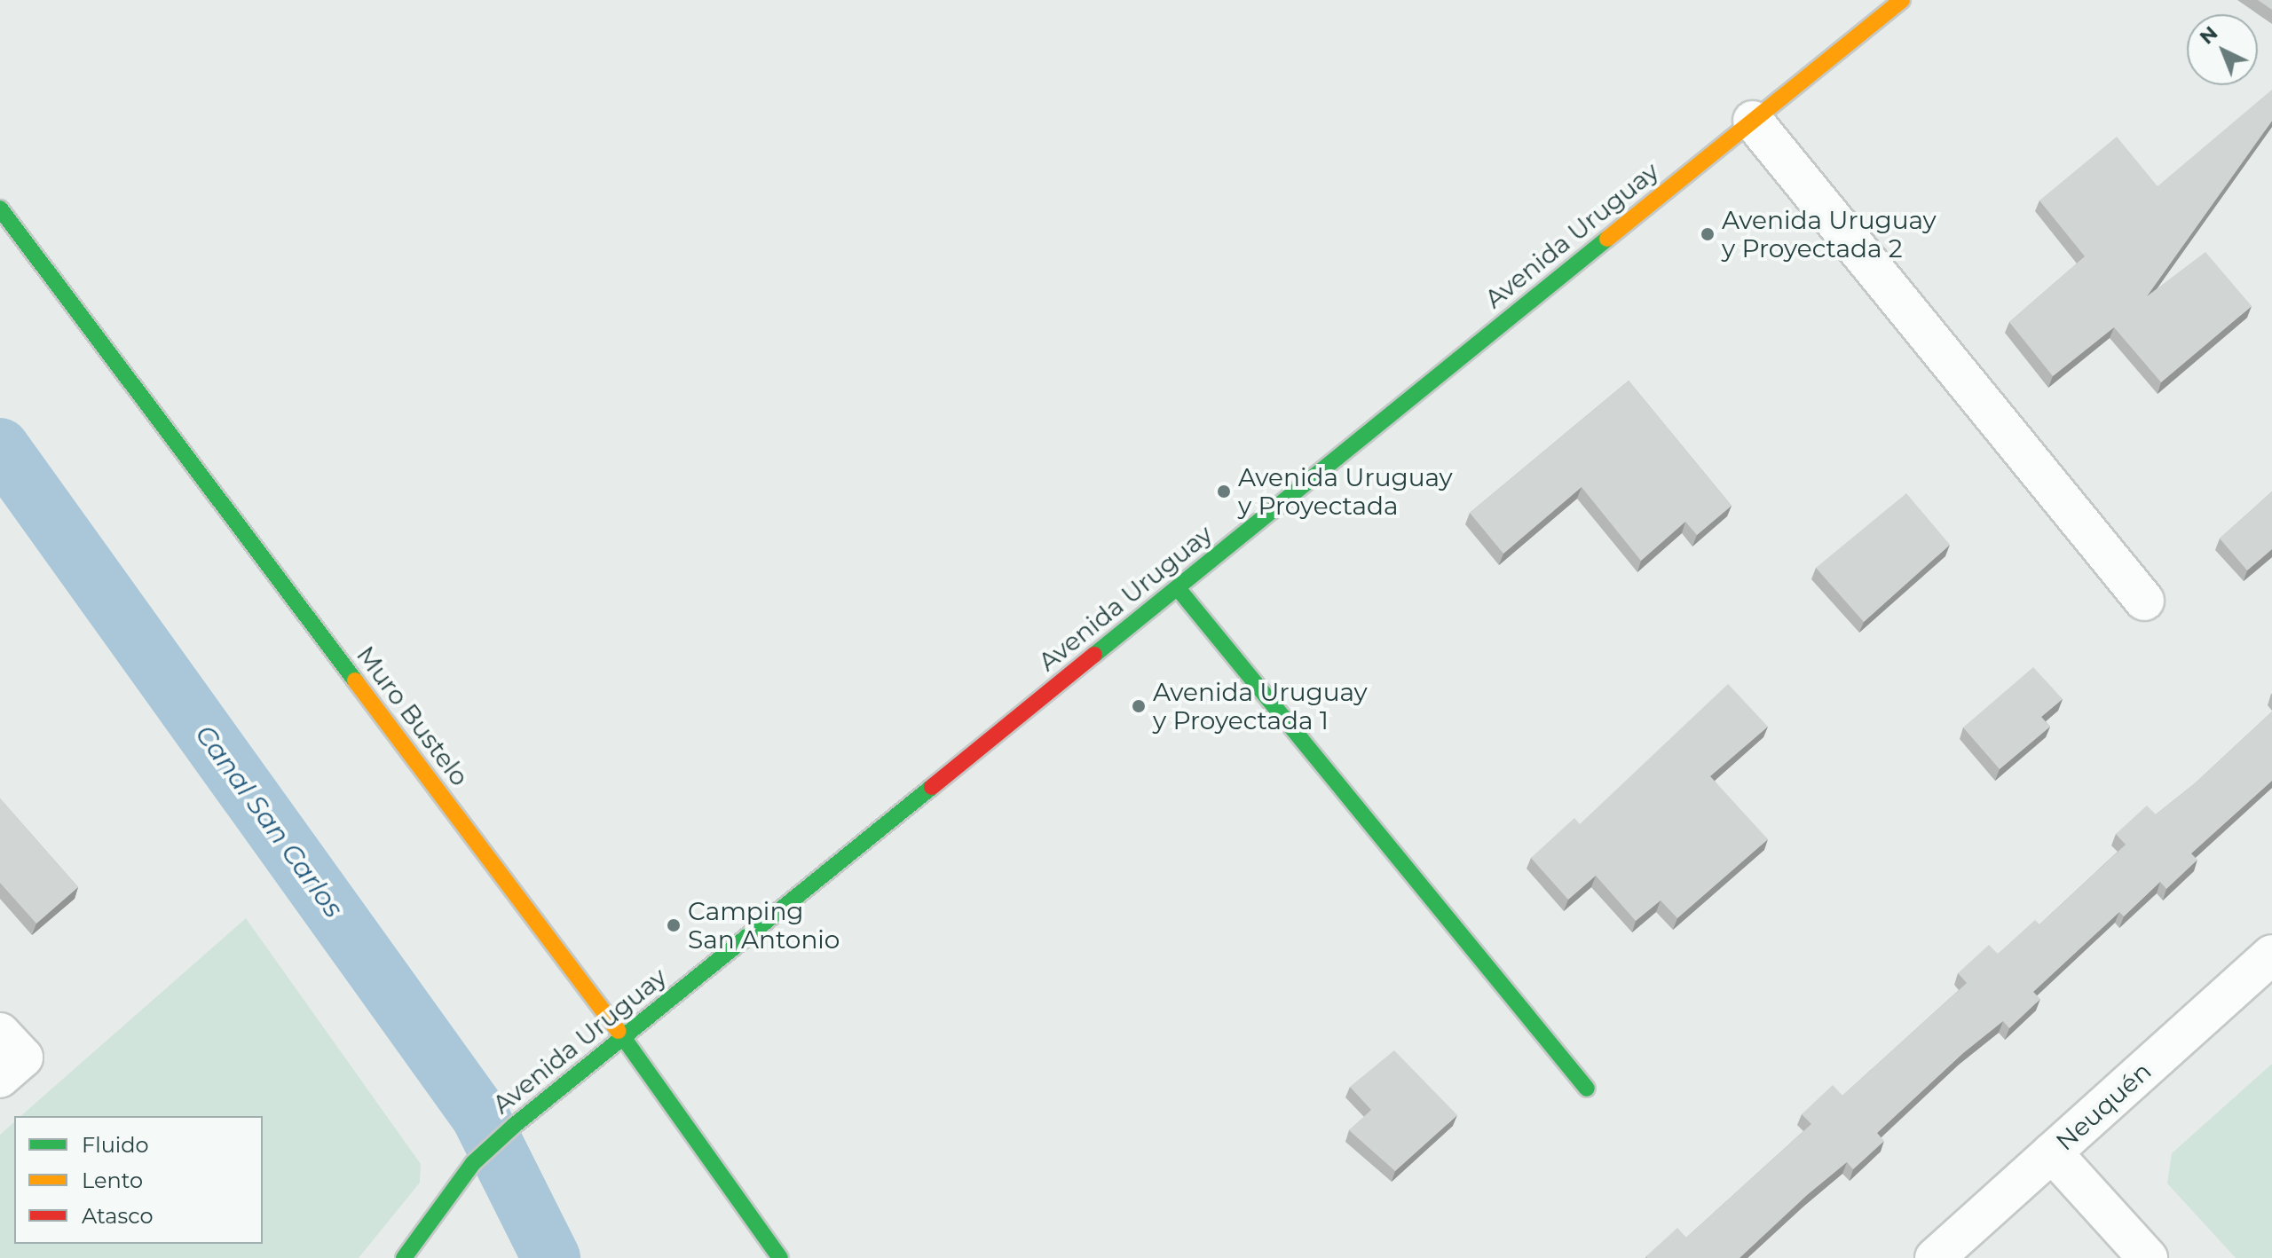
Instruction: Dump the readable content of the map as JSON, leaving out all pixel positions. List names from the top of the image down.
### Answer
{
  "streets": {
    "main road": ["Avenida Uruguay", "Muro Bustelo"],
    "street": ["Neuquén"]
  },
  "crossings": [
    ["Avenida Uruguay", "Muro Bustelo"]
  ],
  "water": ["Canal San Carlos"],
  "places": [
    "Avenida Uruguay y Proyectada 2",
    "Avenida Uruguay y Proyectada",
    "Avenida Uruguay y Proyectada 1",
    "Camping San Antonio"
  ],
  "legend": ["Fluido", "Lento", "Atasco"],
  "north": "top left"
}
